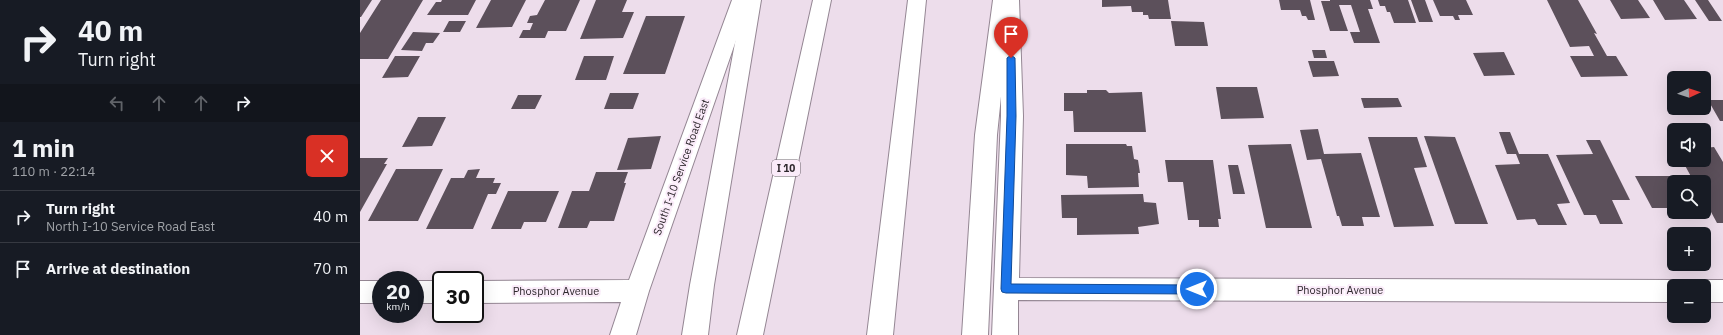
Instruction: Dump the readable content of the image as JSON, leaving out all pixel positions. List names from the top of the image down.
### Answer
{
  "streets": {
    "main road": ["South I-10 Service Road East", "I 10", "Phosphor Avenue"]
  },
  "crossings": [
    ["South I-10 Service Road East", "Phosphor Avenue"]
  ],
  "north": "right",
  "page": {
    "turn": ["40 m", "Turn right"],
    "map_buttons": ["+", "−"],
    "heading": ["1 min", "110 m · 22:14"],
    "list": [
      {
        "name": "Turn right",
        "note": "North I-10 Service Road East",
        "value": "40 m"
      },
      {
        "name": "Arrive at destination",
        "value": "70 m"
      }
    ],
    "speed": "20 km/h",
    "limit": "30"
  }
}
